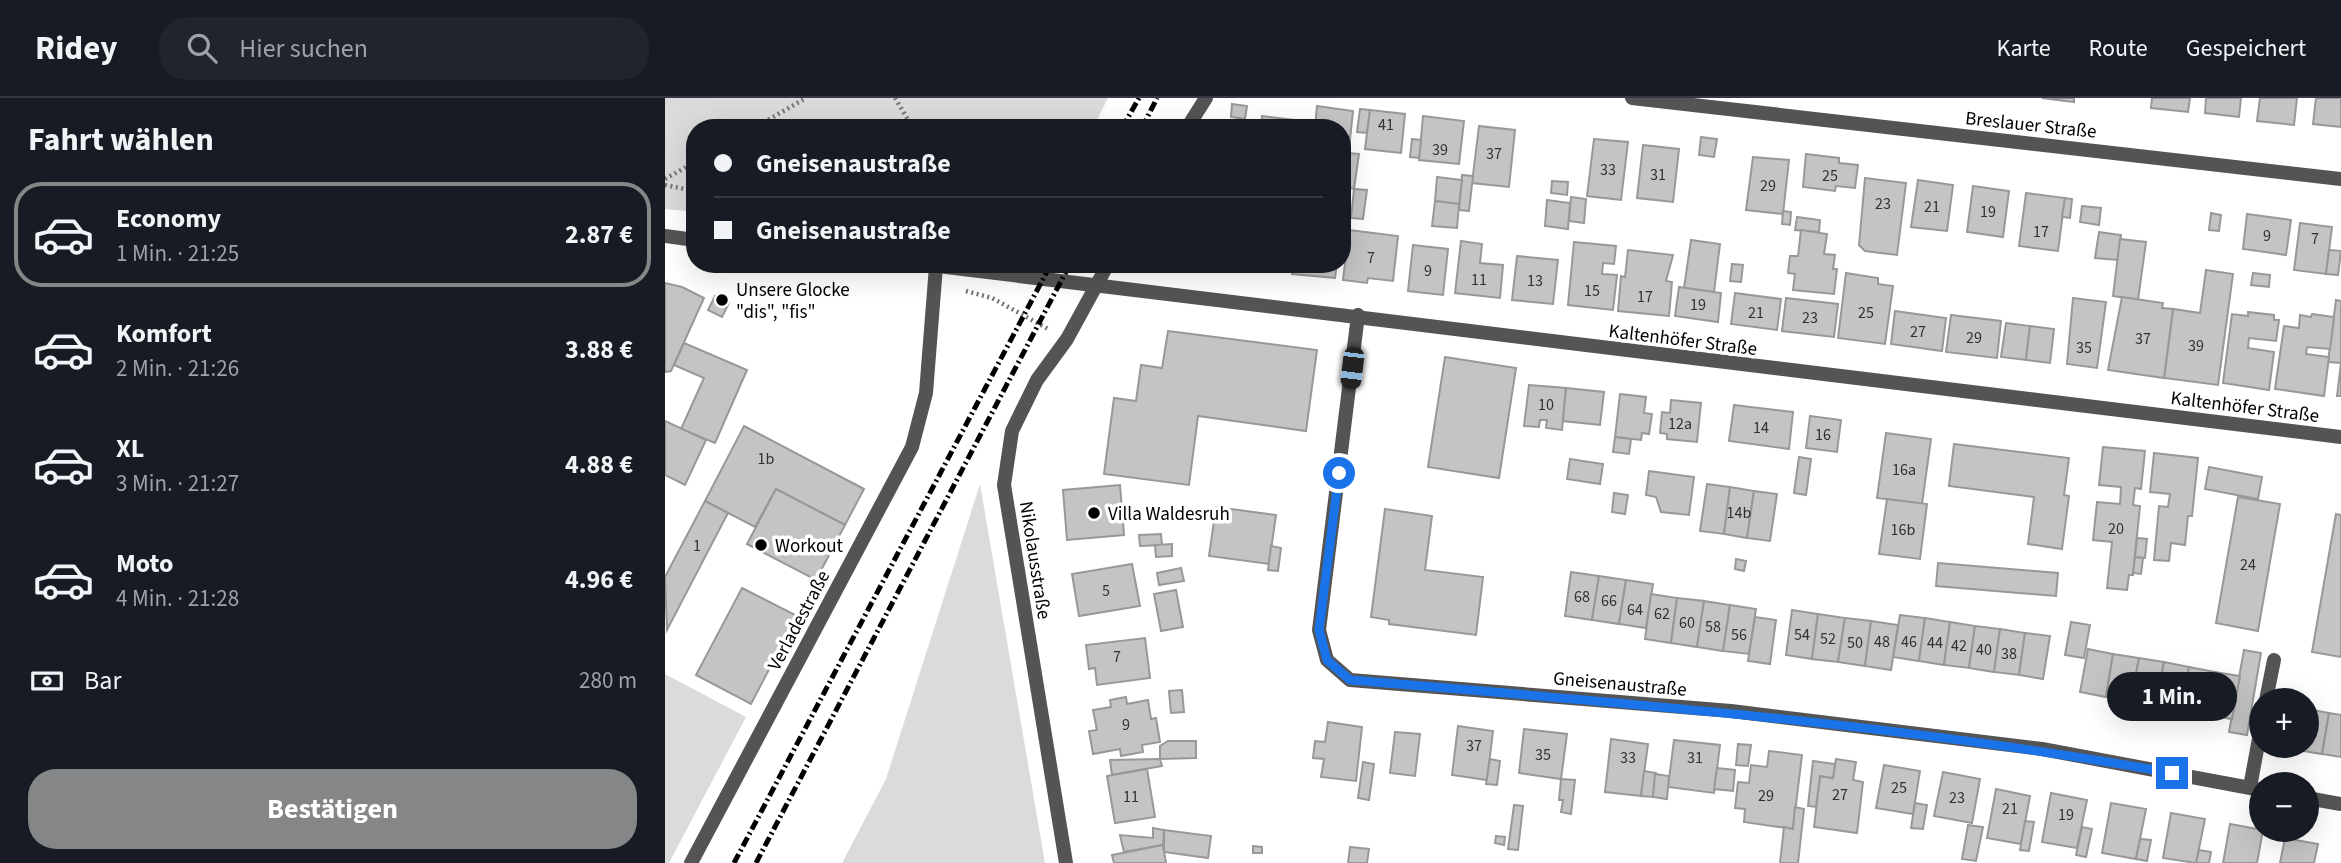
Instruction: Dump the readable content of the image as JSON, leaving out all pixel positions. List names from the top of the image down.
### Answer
{
  "streets": {
    "street": [
      "Breslauer Straße",
      "Kaltenhöfer Straße",
      "Nikolausstraße",
      "Verladestraße",
      "Gneisenaustraße"
    ]
  },
  "crossings": [
    ["Kaltenhöfer Straße", "Nikolausstraße"],
    ["Kaltenhöfer Straße", "Gneisenaustraße"]
  ],
  "places": ["Unsere Glocke \"dis\", \"fis\"", "Villa Waldesruh", "Workout"],
  "house_numbers": [
    "41",
    "39",
    "37",
    "33",
    "31",
    "25",
    "29",
    "23",
    "21",
    "19",
    "17",
    "9",
    "7",
    "7",
    "9",
    "11",
    "13",
    "15",
    "17",
    "19",
    "21",
    "25",
    "23",
    "27",
    "29",
    "37",
    "39",
    "35",
    "10",
    "12a",
    "14",
    "16",
    "1b",
    "16a",
    "14b",
    "20",
    "16b",
    "1",
    "24",
    "5",
    "68",
    "66",
    "64",
    "62",
    "60",
    "58",
    "56",
    "54",
    "52",
    "48",
    "46",
    "50",
    "44",
    "42",
    "40",
    "38",
    "7",
    "9",
    "37",
    "35",
    "33",
    "31",
    "25",
    "27",
    "29",
    "11",
    "23",
    "21",
    "19"
  ],
  "page": {
    "header": "Ridey",
    "search": "Hier suchen",
    "nav": ["Karte", "Route", "Gespeichert"],
    "heading": "Fahrt wählen",
    "banner": ["Gneisenaustraße", "Gneisenaustraße"],
    "list": [
      {
        "name": "Economy",
        "note": "1 Min. · 21:25",
        "value": "2.87 €"
      },
      {
        "name": "Komfort",
        "note": "2 Min. · 21:26",
        "value": "3.88 €"
      },
      {
        "name": "XL",
        "note": "3 Min. · 21:27",
        "value": "4.88 €"
      },
      {
        "name": "Moto",
        "note": "4 Min. · 21:28",
        "value": "4.96 €"
      }
    ],
    "pay": ["Bar", "280 m"],
    "bubble": "1 Min.",
    "map_buttons": ["+", "−"],
    "buttons": "Bestätigen"
  }
}
